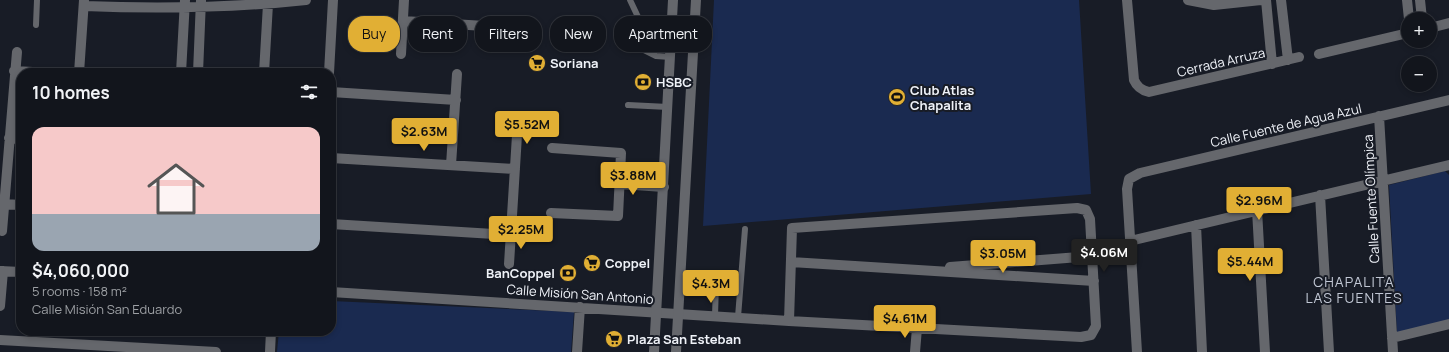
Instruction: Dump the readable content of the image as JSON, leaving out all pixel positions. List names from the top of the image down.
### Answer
{
  "streets": {
    "street": [
      "Cerrada Arruza",
      "Calle Fuente de Agua Azul",
      "Calle Fuente Olímpica",
      "Calle Misión San Antonio"
    ]
  },
  "crossings": [
    ["Calle Fuente de Agua Azul", "Calle Fuente Olímpica"]
  ],
  "districts": ["CHAPALITA LAS FUENTES"],
  "places": {
    "supermarket": ["Soriana", "Coppel", "Plaza San Esteban"],
    "bank": ["HSBC", "BanCoppel"],
    "sports": ["Club Atlas Chapalita"]
  },
  "page": {
    "map_buttons": ["+", "−"],
    "chip": [
      "Buy",
      "Rent",
      "Filters",
      "New",
      "Apartment"
    ],
    "heading": "10 homes",
    "price": [
      "$5.52M",
      "$2.63M",
      "$3.88M",
      "$2.96M",
      "$2.25M",
      "$4.06M",
      "$3.05M",
      "$5.44M",
      "$4.3M",
      "$4.61M"
    ],
    "list": [
      {
        "name": "$4,060,000",
        "note": "5 rooms · 158 m² · Calle Misión San Eduardo"
      }
    ]
  }
}
